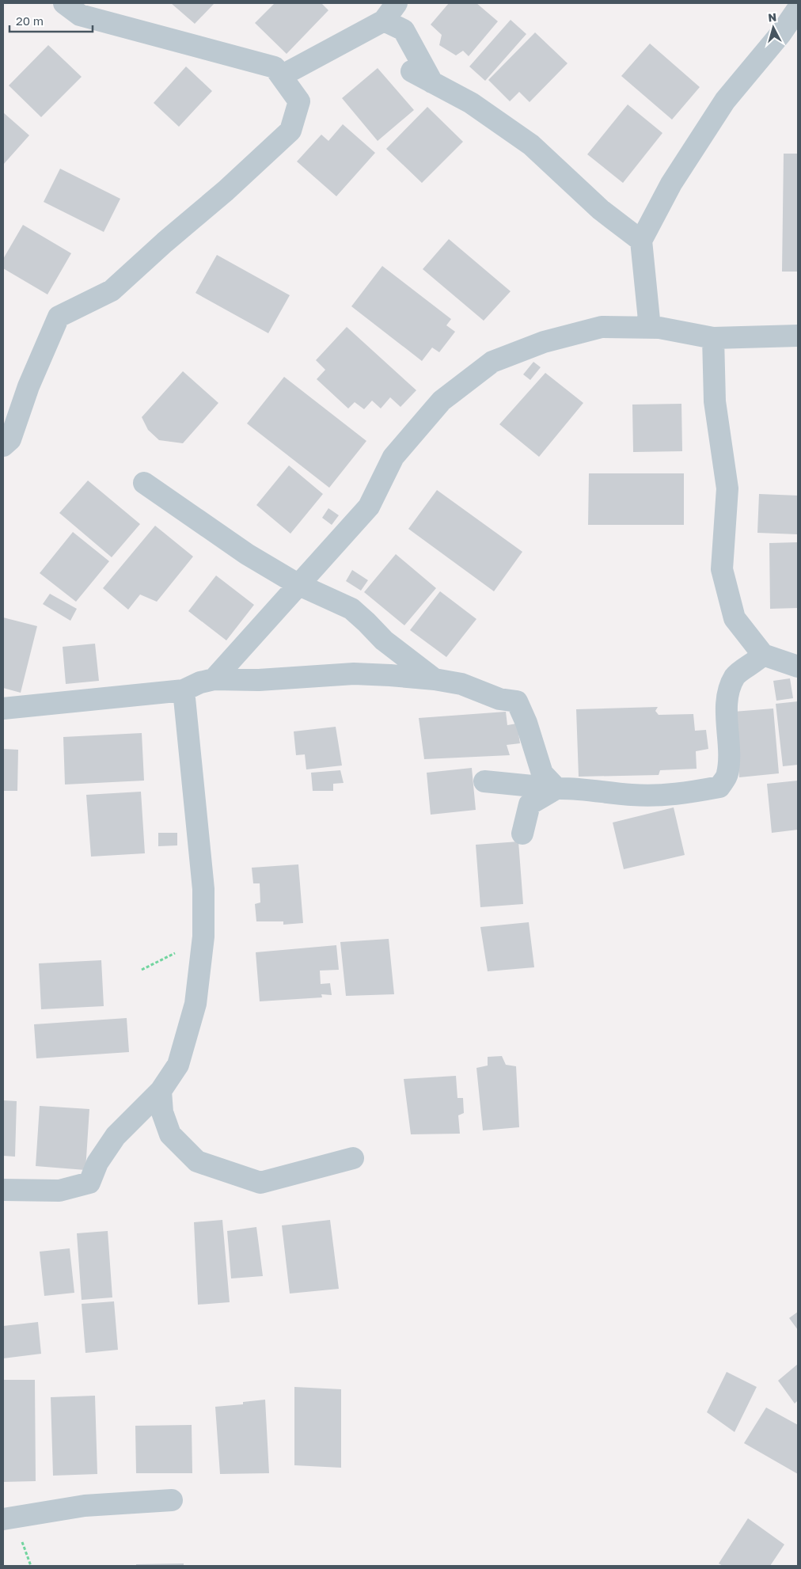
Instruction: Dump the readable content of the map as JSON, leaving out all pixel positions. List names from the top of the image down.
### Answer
{
  "scale_bar": "20 m",
  "north": "top"
}
